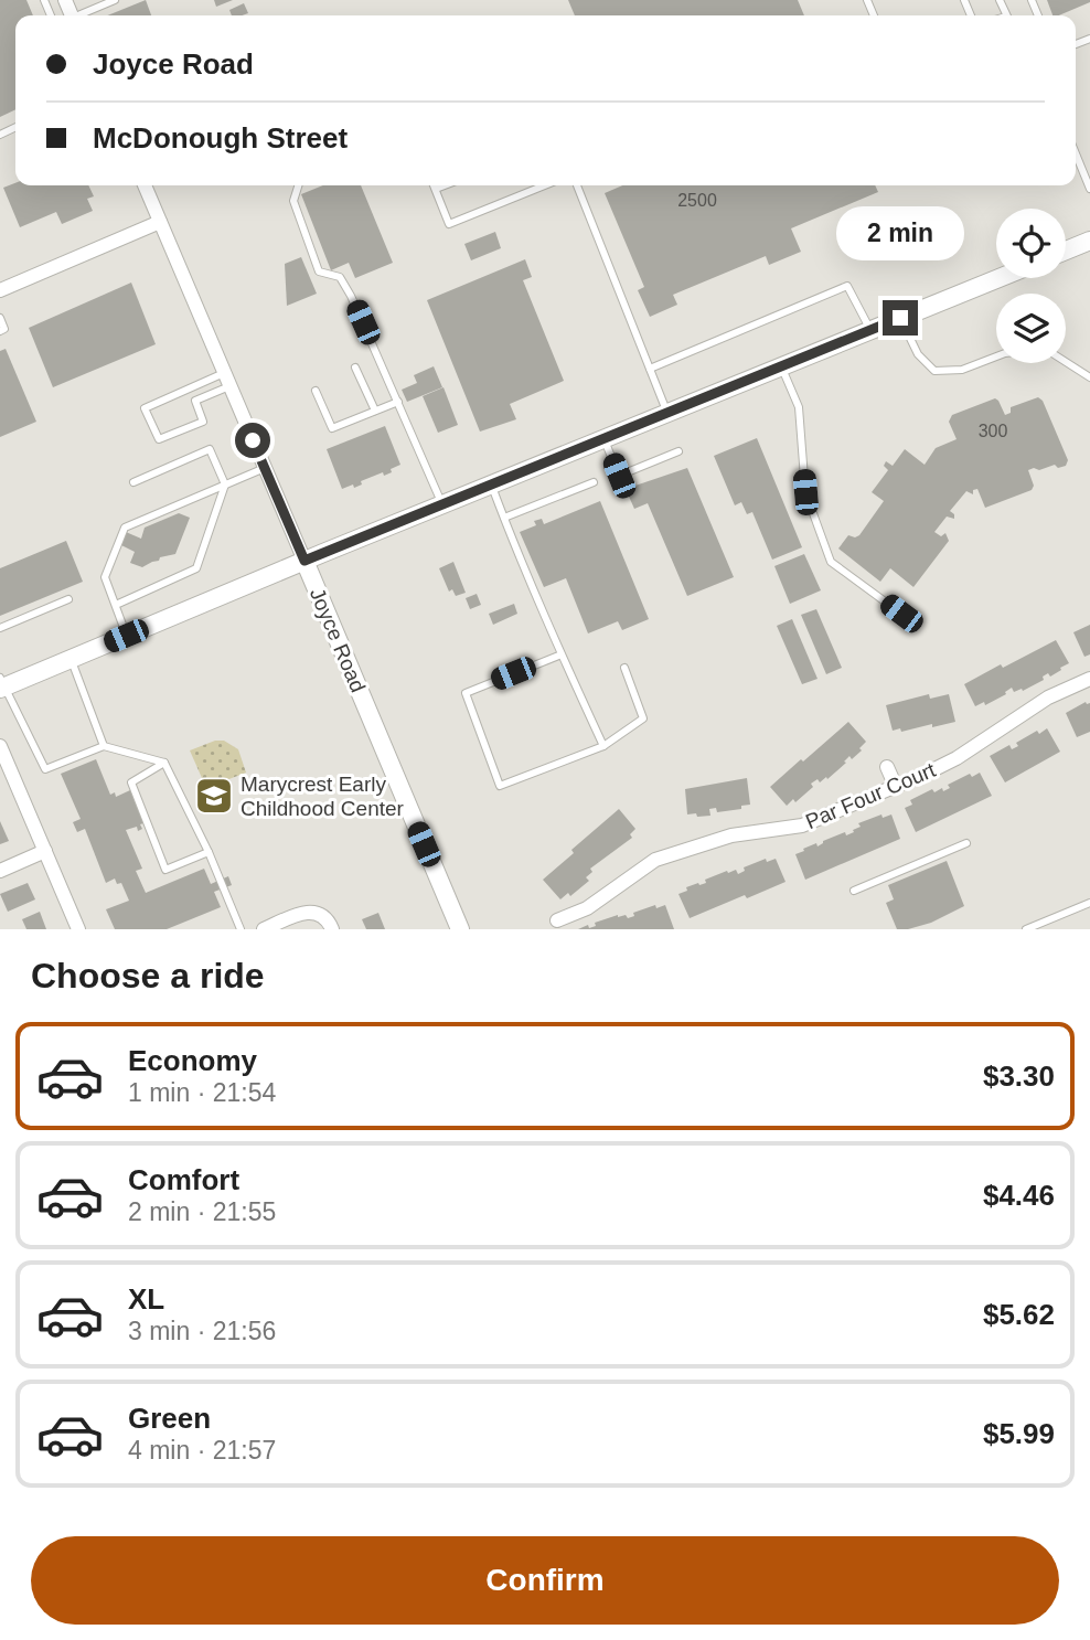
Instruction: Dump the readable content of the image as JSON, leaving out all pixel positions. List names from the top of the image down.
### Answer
{
  "streets": {
    "street": ["Joyce Road", "Par Four Court"]
  },
  "places": {
    "school or university": ["Marycrest Early Childhood Center"]
  },
  "house_numbers": ["2500", "300"],
  "page": {
    "banner": ["Joyce Road", "McDonough Street"],
    "bubble": "2 min",
    "heading": "Choose a ride",
    "list": [
      {
        "name": "Economy",
        "note": "1 min · 21:54",
        "value": "$3.30"
      },
      {
        "name": "Comfort",
        "note": "2 min · 21:55",
        "value": "$4.46"
      },
      {
        "name": "XL",
        "note": "3 min · 21:56",
        "value": "$5.62"
      },
      {
        "name": "Green",
        "note": "4 min · 21:57",
        "value": "$5.99"
      }
    ],
    "buttons": "Confirm"
  }
}
